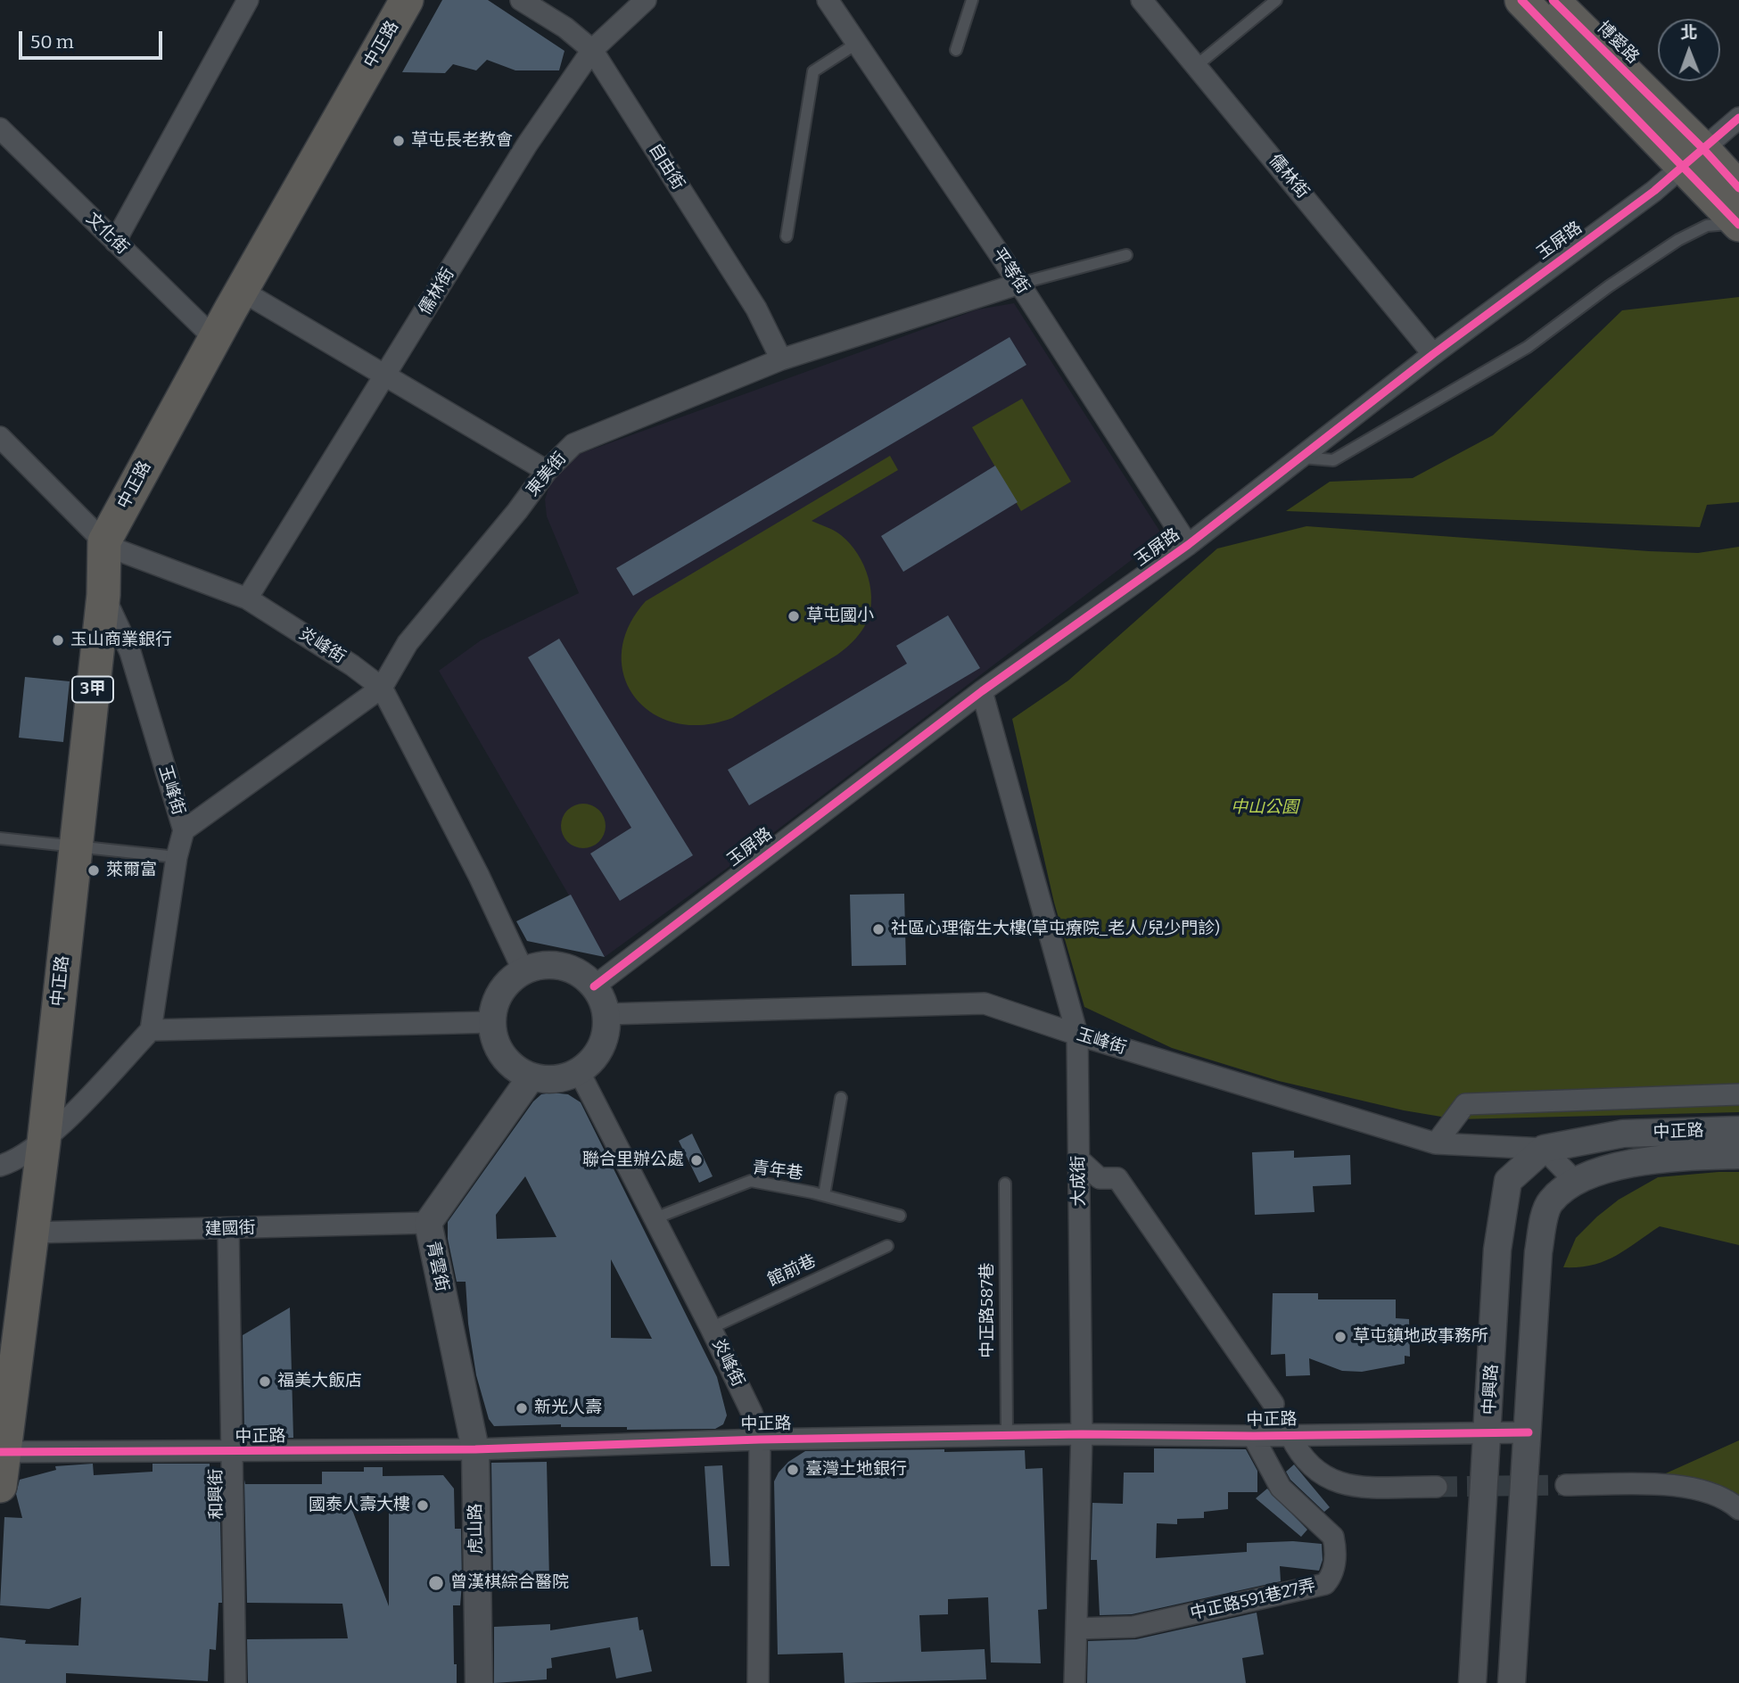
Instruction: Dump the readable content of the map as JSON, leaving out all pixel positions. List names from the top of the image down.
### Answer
{
  "streets": {
    "main road": ["博愛路", "中正路", "3甲"],
    "street": [
      "自由街",
      "儒林街",
      "文化街",
      "玉屏路",
      "平等街",
      "東美街",
      "炎峰街",
      "玉峰街",
      "大成街",
      "建國街",
      "青雲街",
      "中興路",
      "和興街",
      "虎山路",
      "中正路591巷27弄"
    ],
    "lane": ["青年巷", "館前巷", "中正路587巷"]
  },
  "crossings": [
    ["博愛路", "玉屏路"],
    ["中正路", "文化街"],
    ["中正路", "炎峰街"],
    ["中正路", "3甲"],
    ["中正路", "玉峰街"],
    ["中正路", "大成街"],
    ["中正路", "建國街"],
    ["中正路", "青雲街"],
    ["中正路", "中正路587巷"],
    ["中正路", "中興路"],
    ["中正路", "和興街"],
    ["中正路", "虎山路"],
    ["中正路", "中正路591巷27弄"],
    ["自由街", "儒林街"],
    ["自由街", "東美街"],
    ["儒林街", "玉屏路"],
    ["儒林街", "炎峰街"],
    ["玉屏路", "平等街"],
    ["玉屏路", "炎峰街"],
    ["玉屏路", "玉峰街"],
    ["玉屏路", "大成街"],
    ["玉屏路", "青雲街"],
    ["平等街", "東美街"],
    ["東美街", "炎峰街"],
    ["東美街", "玉峰街"],
    ["炎峰街", "玉峰街"],
    ["炎峰街", "青年巷"],
    ["炎峰街", "青雲街"],
    ["炎峰街", "館前巷"],
    ["玉峰街", "大成街"],
    ["玉峰街", "青雲街"],
    ["玉峰街", "中興路"],
    ["大成街", "中正路591巷27弄"],
    ["建國街", "青雲街"],
    ["建國街", "和興街"],
    ["青雲街", "虎山路"]
  ],
  "parks": ["中山公園"],
  "places": [
    "草屯長老教會",
    "草屯國小",
    "玉山商業銀行",
    "萊爾富",
    "社區心理衛生大樓(草屯療院_老人/兒少門診)",
    "聯合里辦公處",
    "草屯鎮地政事務所",
    "福美大飯店",
    "新光人壽",
    "臺灣土地銀行",
    "國泰人壽大樓",
    "曾漢棋綜合醫院"
  ],
  "scale_bar": "50 m",
  "north": "top"
}
